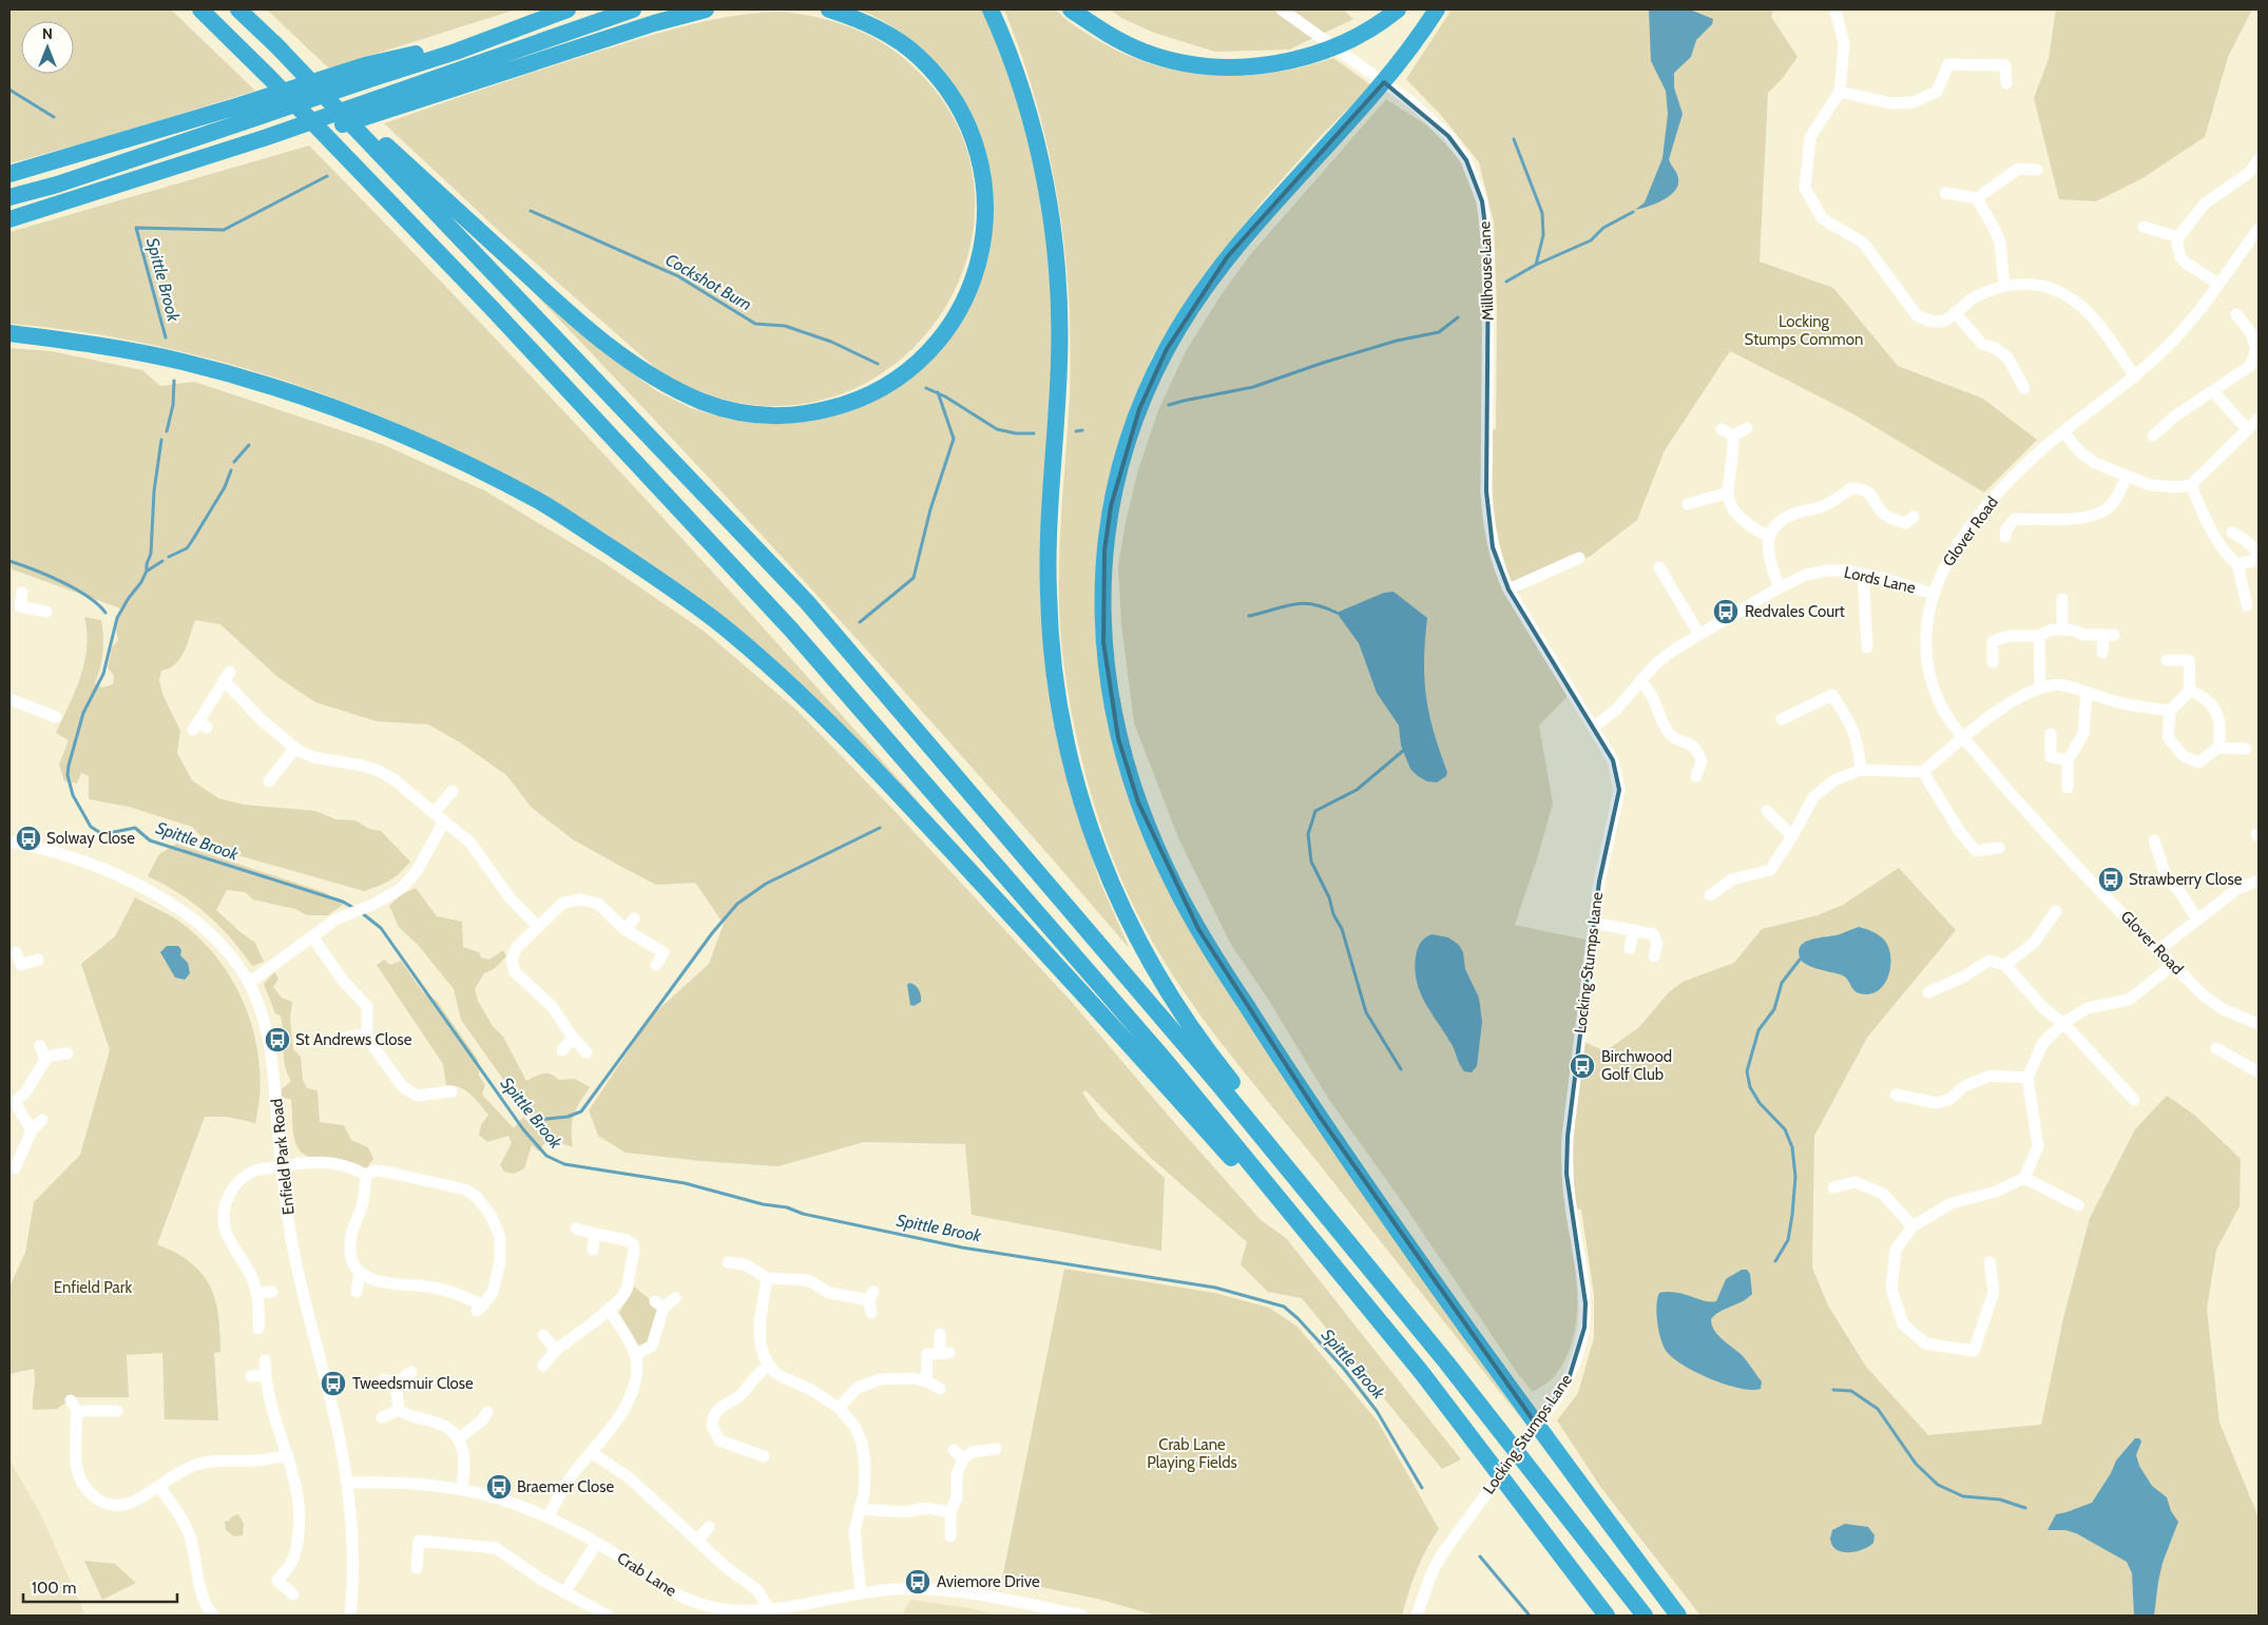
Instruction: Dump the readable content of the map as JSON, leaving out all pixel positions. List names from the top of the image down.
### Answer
{
  "streets": {
    "street": [
      "Millhouse Lane",
      "Glover Road",
      "Lords Lane",
      "Locking Stumps Lane",
      "Enfield Park Road",
      "Crab Lane"
    ]
  },
  "crossings": [
    ["Millhouse Lane", "Locking Stumps Lane"],
    ["Glover Road", "Lords Lane"],
    ["Lords Lane", "Locking Stumps Lane"],
    ["Enfield Park Road", "Crab Lane"]
  ],
  "water": ["Spittle Brook", "Cockshot Burn"],
  "parks": ["Locking Stumps Common", "Enfield Park", "Crab Lane Playing Fields"],
  "places": {
    "bus stop": [
      "Redvales Court",
      "Solway Close",
      "Strawberry Close",
      "St Andrews Close",
      "Birchwood Golf Club",
      "Tweedsmuir Close",
      "Braemer Close",
      "Aviemore Drive"
    ]
  },
  "scale_bar": "100 m",
  "north": "top"
}
